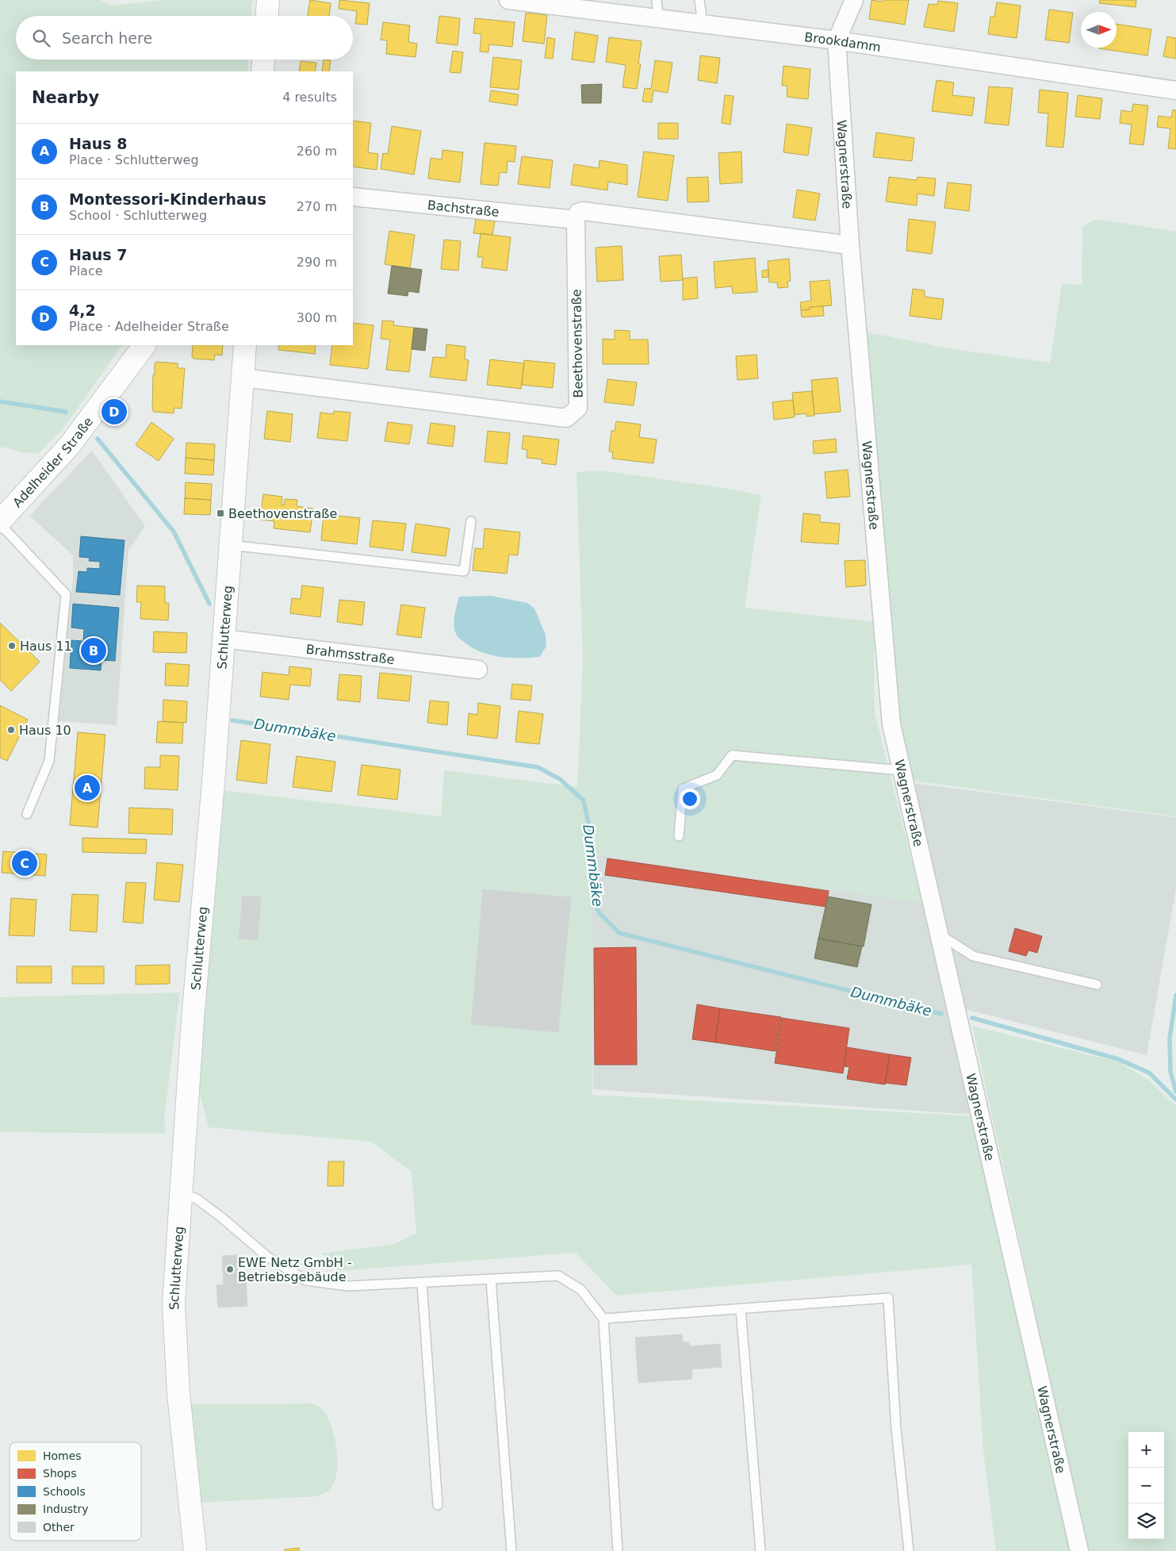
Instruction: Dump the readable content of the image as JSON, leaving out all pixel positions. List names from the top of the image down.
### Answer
{
  "streets": {
    "street": [
      "Brookdamm",
      "Wagnerstraße",
      "Bachstraße",
      "Beethovenstraße",
      "Adelheider Straße",
      "Schlutterweg",
      "Brahmsstraße"
    ]
  },
  "crossings": [
    ["Brookdamm", "Wagnerstraße"],
    ["Bachstraße", "Beethovenstraße"],
    ["Beethovenstraße", "Schlutterweg"],
    ["Schlutterweg", "Brahmsstraße"]
  ],
  "water": ["Dummbäke"],
  "places": {
    "transit": ["Beethovenstraße"],
    "other": ["Haus 11", "Haus 10", "EWE Netz GmbH - Betriebsgebäude"]
  },
  "legend": [
    "Homes",
    "Shops",
    "Schools",
    "Industry",
    "Other"
  ],
  "north": "right",
  "page": {
    "search": "Search here",
    "heading": ["Nearby", "4 results"],
    "list": [
      {
        "mark": "A",
        "name": "Haus 8",
        "note": "Place · Schlutterweg",
        "value": "260 m"
      },
      {
        "mark": "B",
        "name": "Montessori-Kinderhaus",
        "note": "School · Schlutterweg",
        "value": "270 m"
      },
      {
        "mark": "C",
        "name": "Haus 7",
        "note": "Place",
        "value": "290 m"
      },
      {
        "mark": "D",
        "name": "4,2",
        "note": "Place · Adelheider Straße",
        "value": "300 m"
      }
    ],
    "pins": [
      "D",
      "B",
      "A",
      "C"
    ],
    "map_buttons": ["+", "−"]
  }
}
